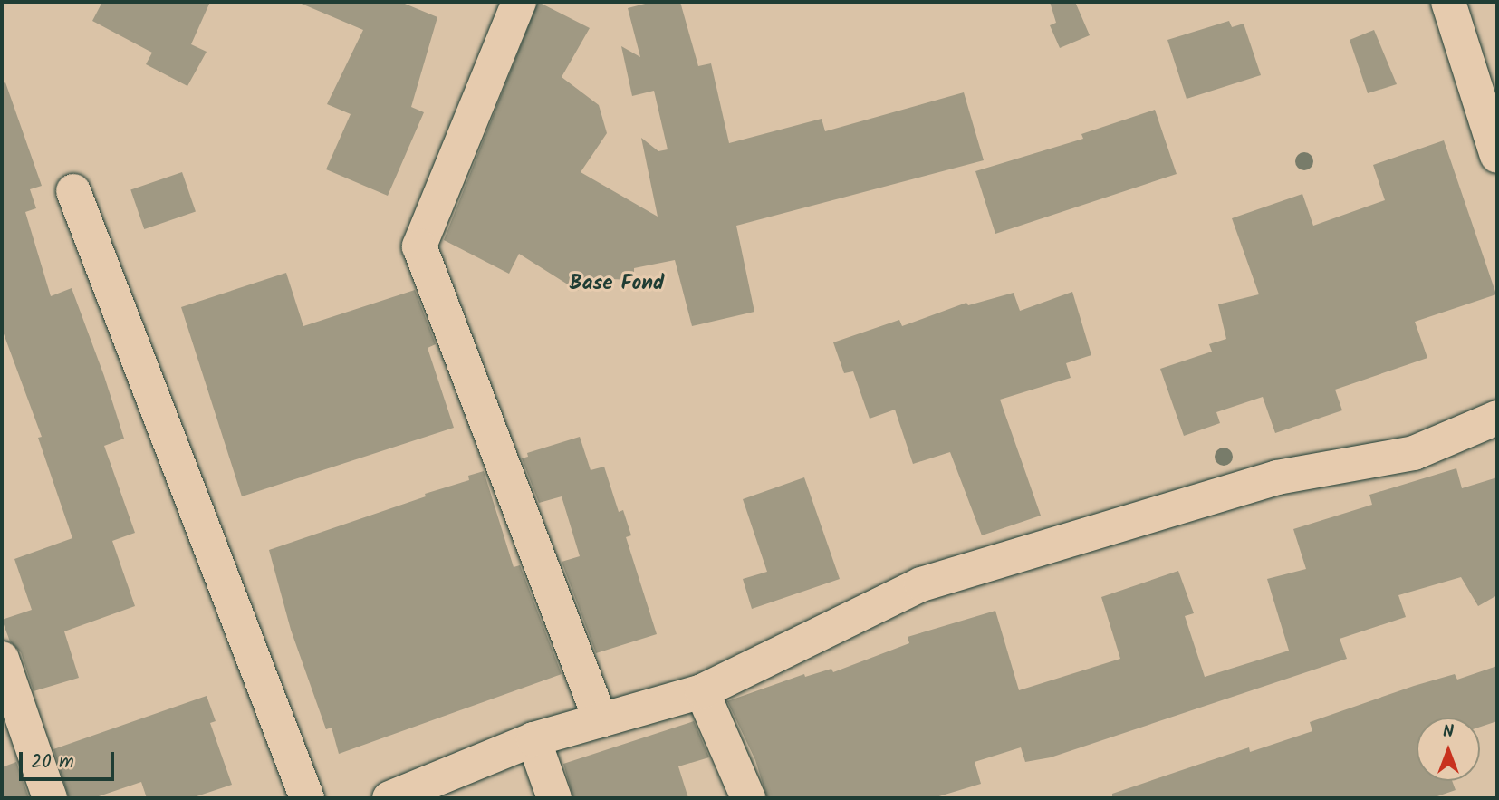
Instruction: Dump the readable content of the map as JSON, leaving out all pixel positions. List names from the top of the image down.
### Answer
{
  "districts": ["Base Fond"],
  "scale_bar": "20 m",
  "north": "top"
}
